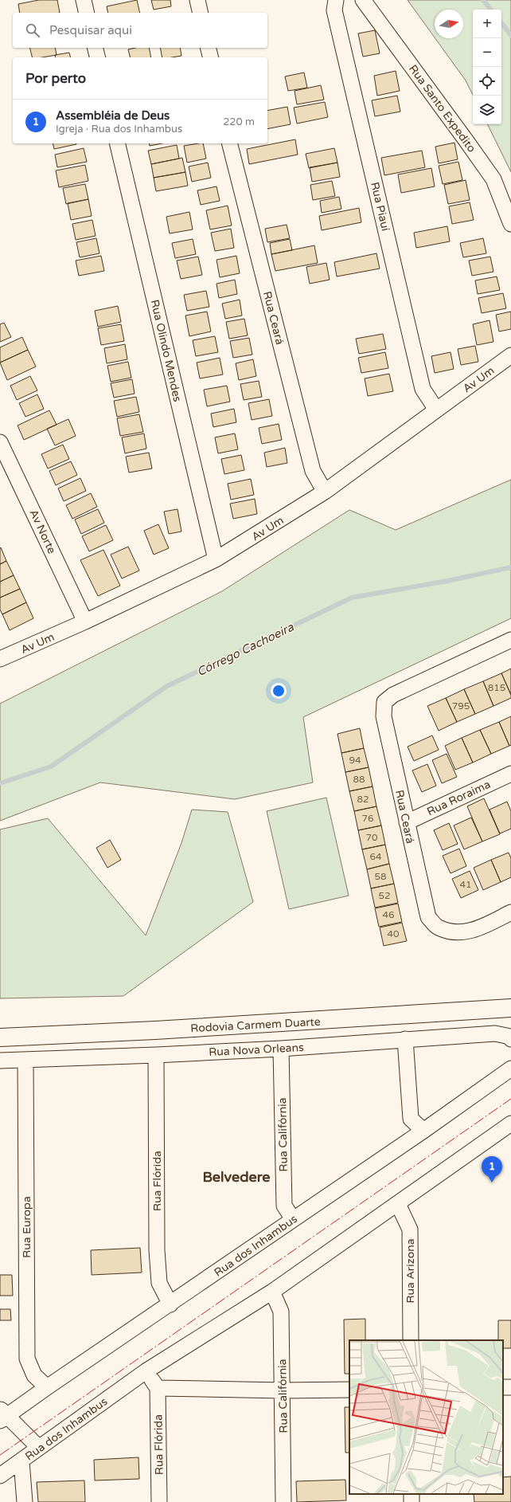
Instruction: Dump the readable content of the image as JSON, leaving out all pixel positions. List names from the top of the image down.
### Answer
{
  "streets": {
    "street": [
      "Rua Santo Expedito",
      "Rua Piauí",
      "Rua Ceará",
      "Rua Olindo Mendes",
      "Av Um",
      "Av Norte",
      "Rua Roraima",
      "Rodovia Carmem Duarte",
      "Rua Nova Orleans",
      "Rua Califórnia",
      "Rua Flórida",
      "Rua Europa",
      "Rua dos Inhambus",
      "Rua Arizona"
    ]
  },
  "crossings": [
    ["Rua Piauí", "Av Um"],
    ["Rua Ceará", "Av Um"],
    ["Rua Ceará", "Rua Roraima"],
    ["Rua Olindo Mendes", "Av Um"],
    ["Av Um", "Av Norte"],
    ["Rua Nova Orleans", "Rua Califórnia"],
    ["Rua Nova Orleans", "Rua Flórida"],
    ["Rua Nova Orleans", "Rua Europa"],
    ["Rua Califórnia", "Rua dos Inhambus"],
    ["Rua Flórida", "Rua dos Inhambus"],
    ["Rua Europa", "Rua dos Inhambus"],
    ["Rua dos Inhambus", "Rua Arizona"]
  ],
  "districts": ["Belvedere"],
  "water": ["Córrego Cachoeira"],
  "house_numbers": [
    "815",
    "795",
    "94",
    "88",
    "82",
    "76",
    "70",
    "64",
    "58",
    "41",
    "52",
    "46",
    "40"
  ],
  "north": "right",
  "page": {
    "map_buttons": ["+", "−"],
    "search": "Pesquisar aqui",
    "heading": "Por perto",
    "list": [
      {
        "mark": "1",
        "name": "Assembléia de Deus",
        "note": "Igreja · Rua dos Inhambus",
        "value": "220 m"
      }
    ],
    "pins": "1"
  }
}
